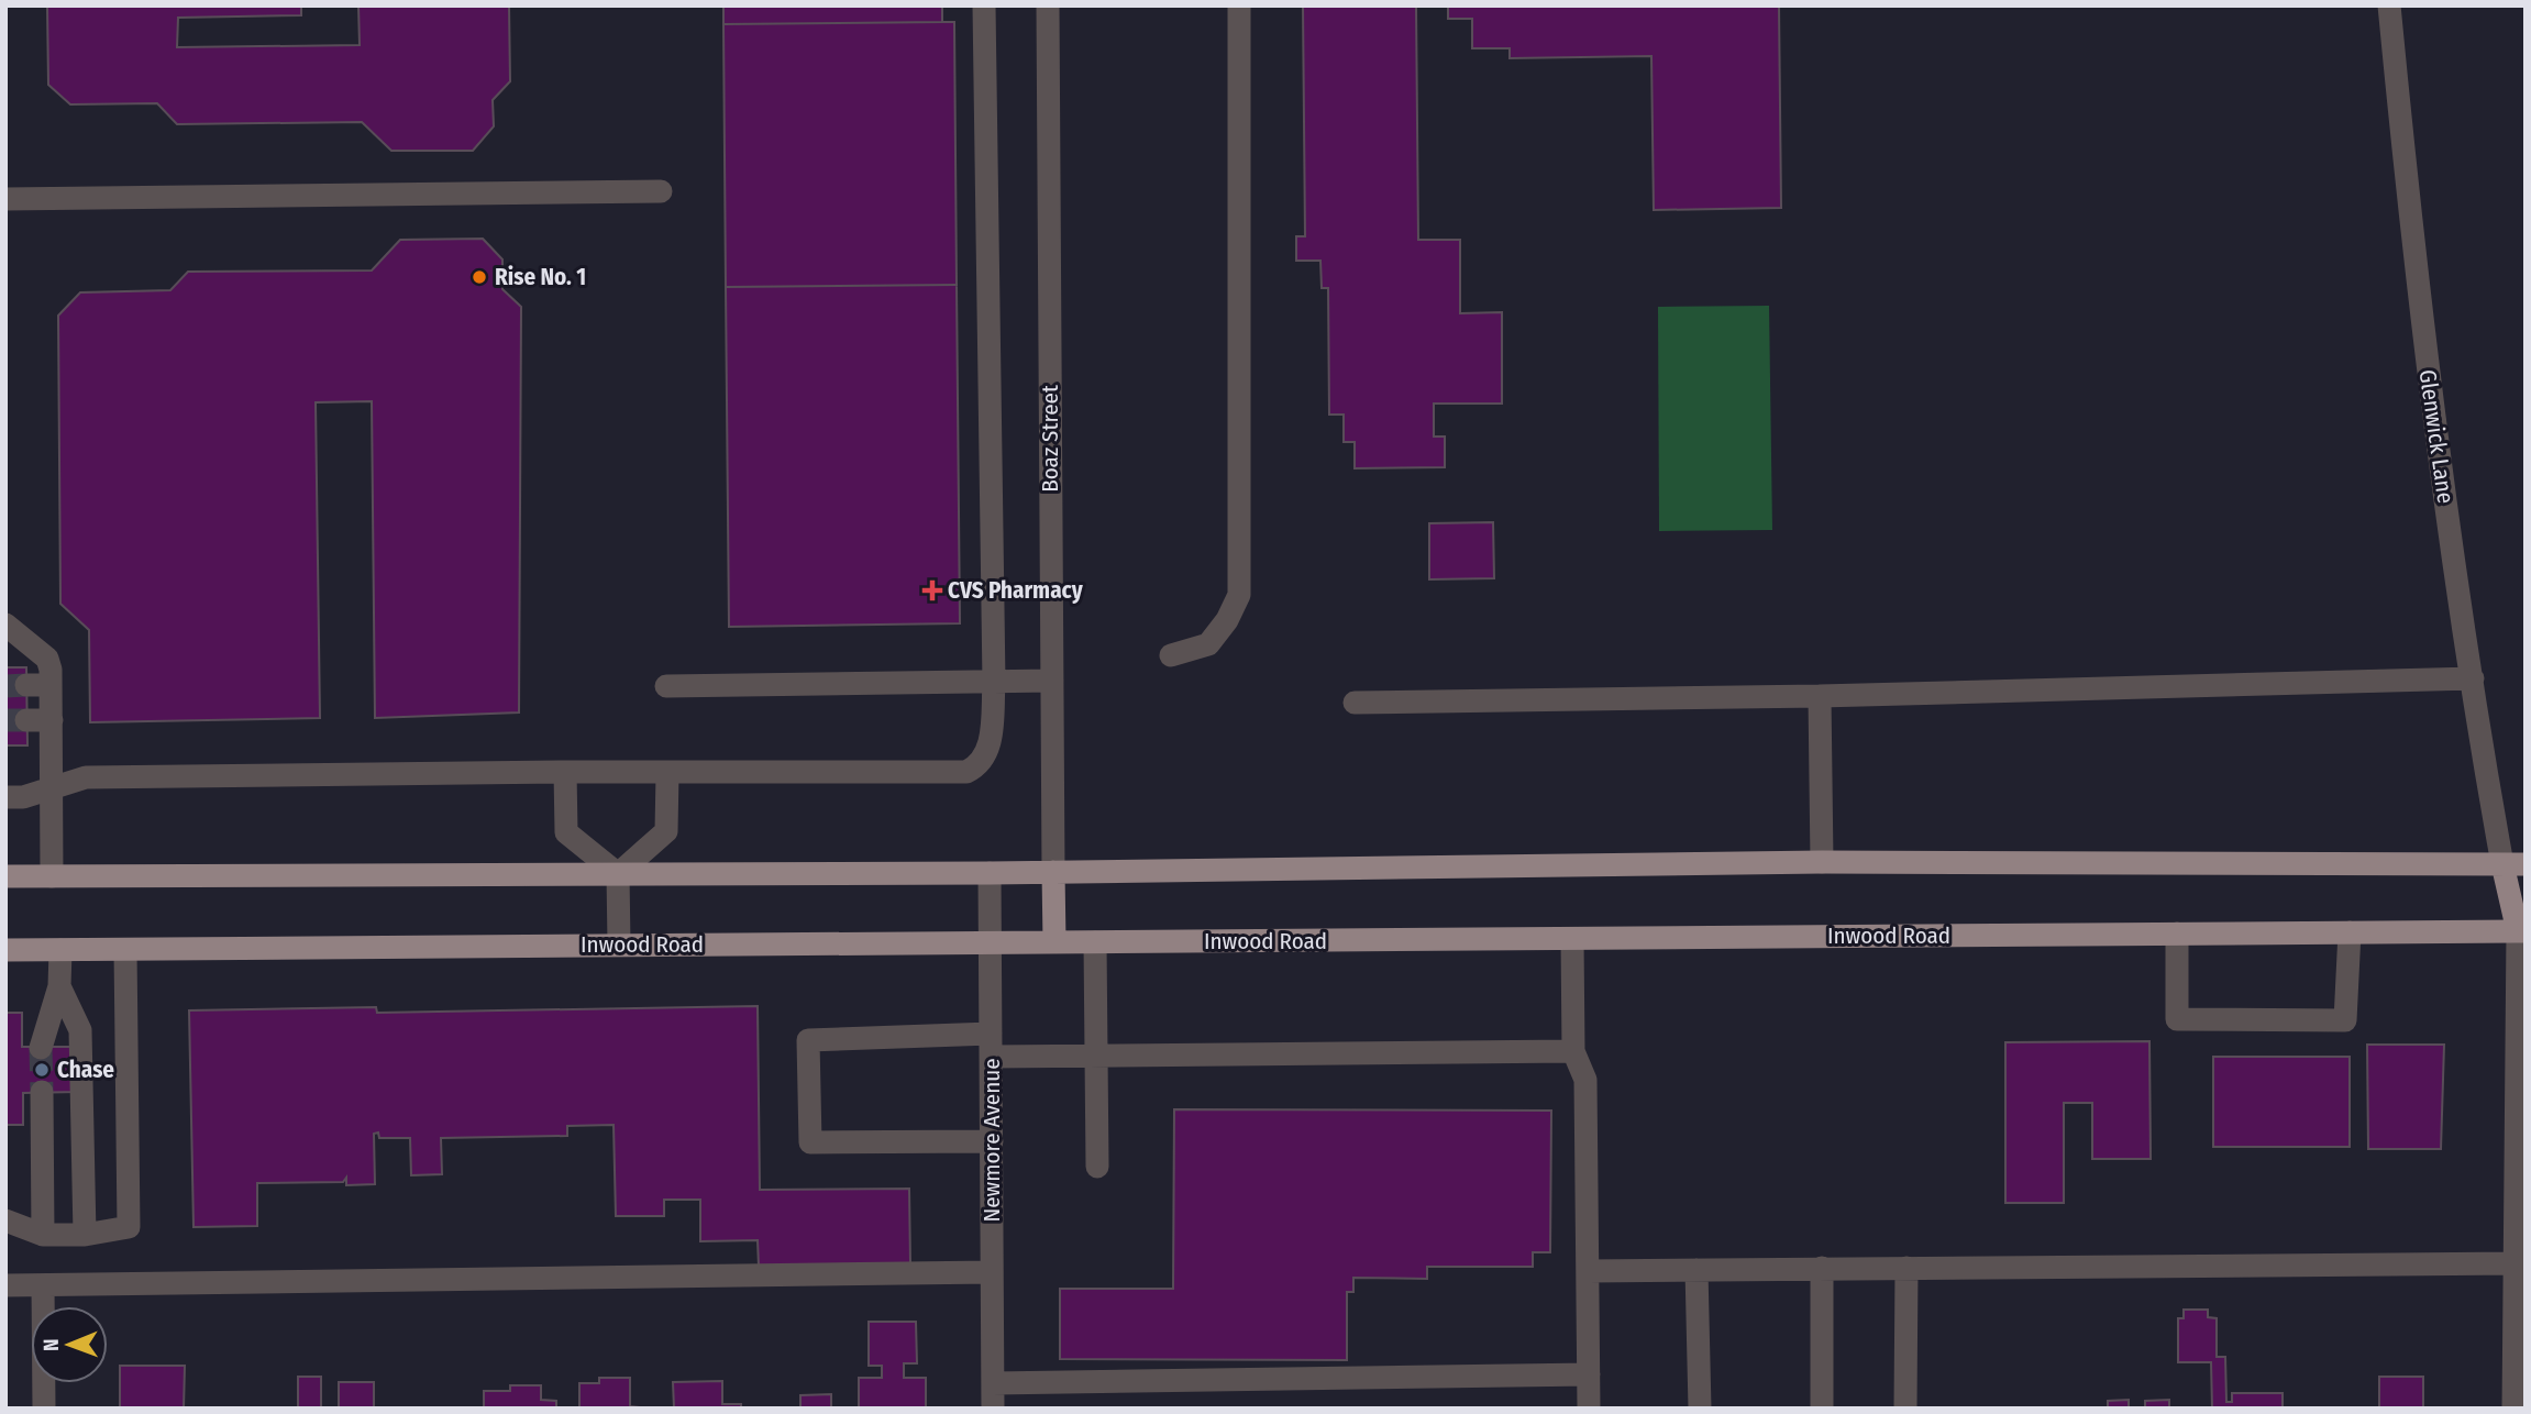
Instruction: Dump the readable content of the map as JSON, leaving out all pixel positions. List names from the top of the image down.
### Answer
{
  "streets": {
    "main road": ["Inwood Road"],
    "street": ["Glenwick Lane", "Boaz Street", "Newmore Avenue"]
  },
  "crossings": [
    ["Inwood Road", "Newmore Avenue"]
  ],
  "places": {
    "other": ["Rise No. 1", "Chase"],
    "health": ["CVS Pharmacy"]
  },
  "north": "left"
}
